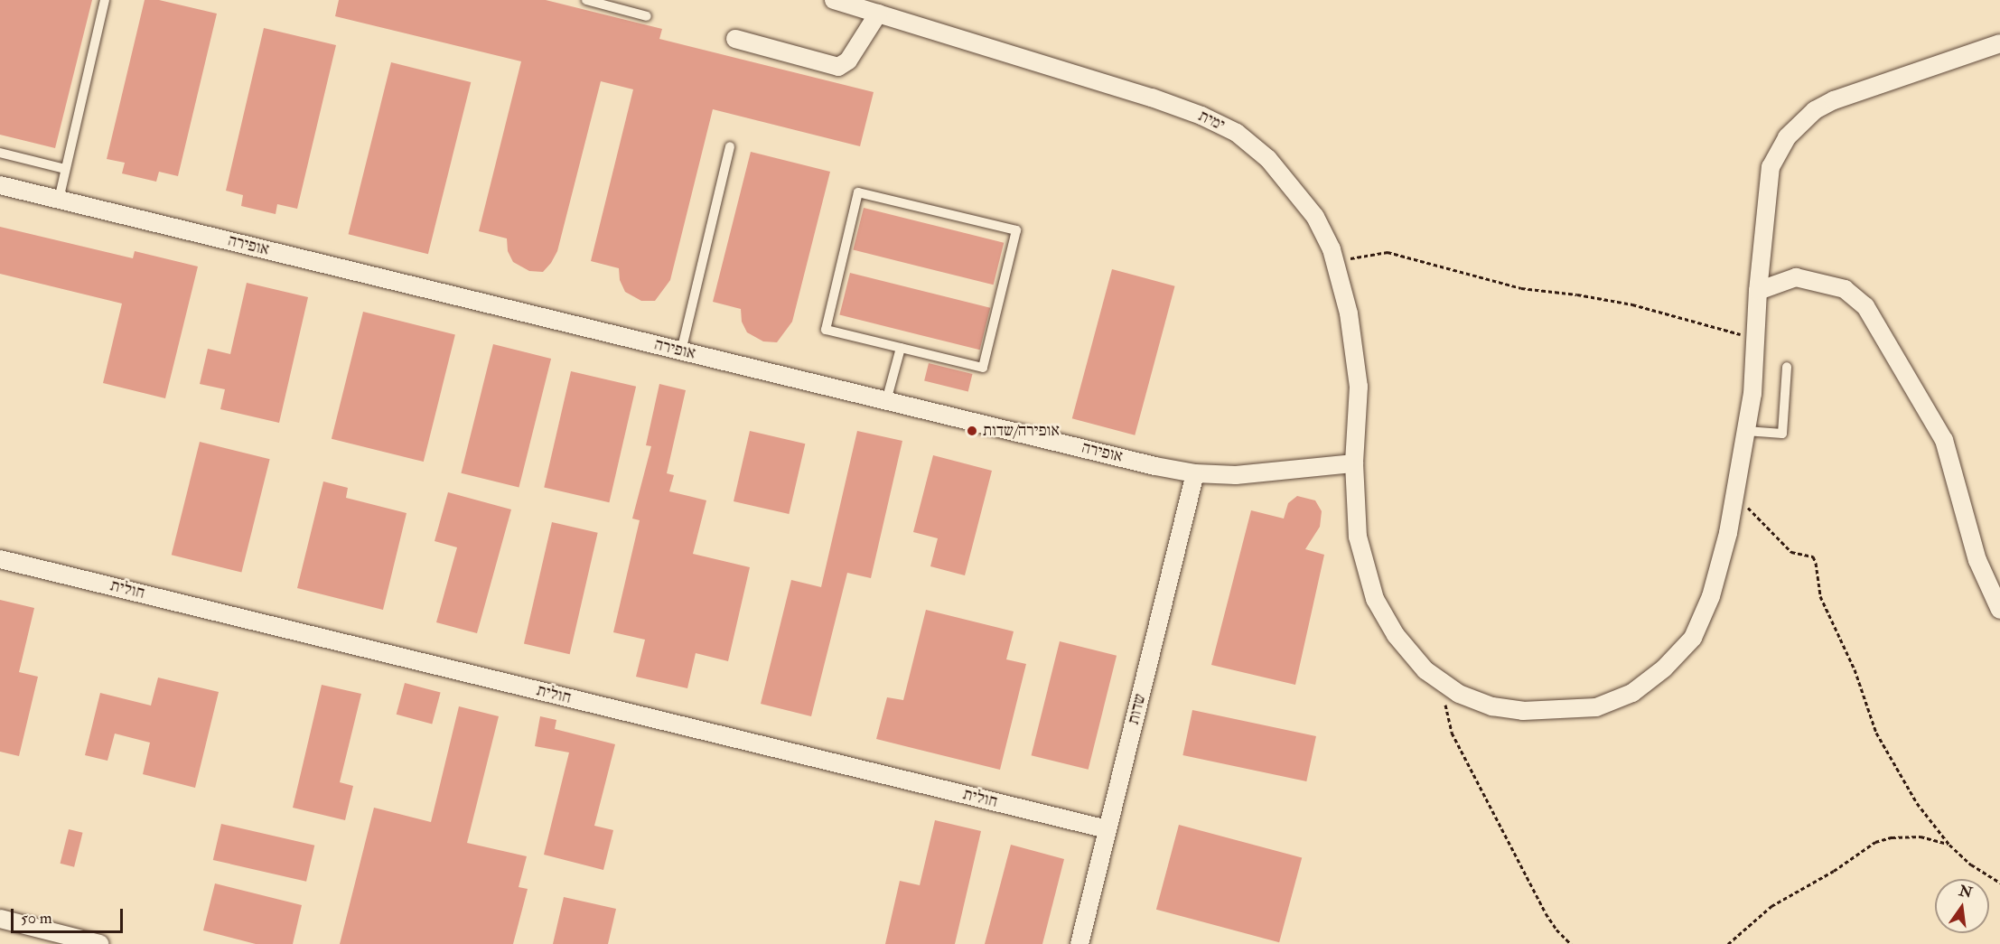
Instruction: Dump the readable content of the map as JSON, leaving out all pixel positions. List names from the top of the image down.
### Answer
{
  "streets": {
    "street": [
      "ימית",
      "אופירה",
      "חולית",
      "שדות"
    ]
  },
  "crossings": [
    ["ימית", "אופירה"],
    ["אופירה", "שדות"],
    ["חולית", "שדות"]
  ],
  "places": ["אופירה/שדות"],
  "scale_bar": "50 m",
  "north": "top"
}
